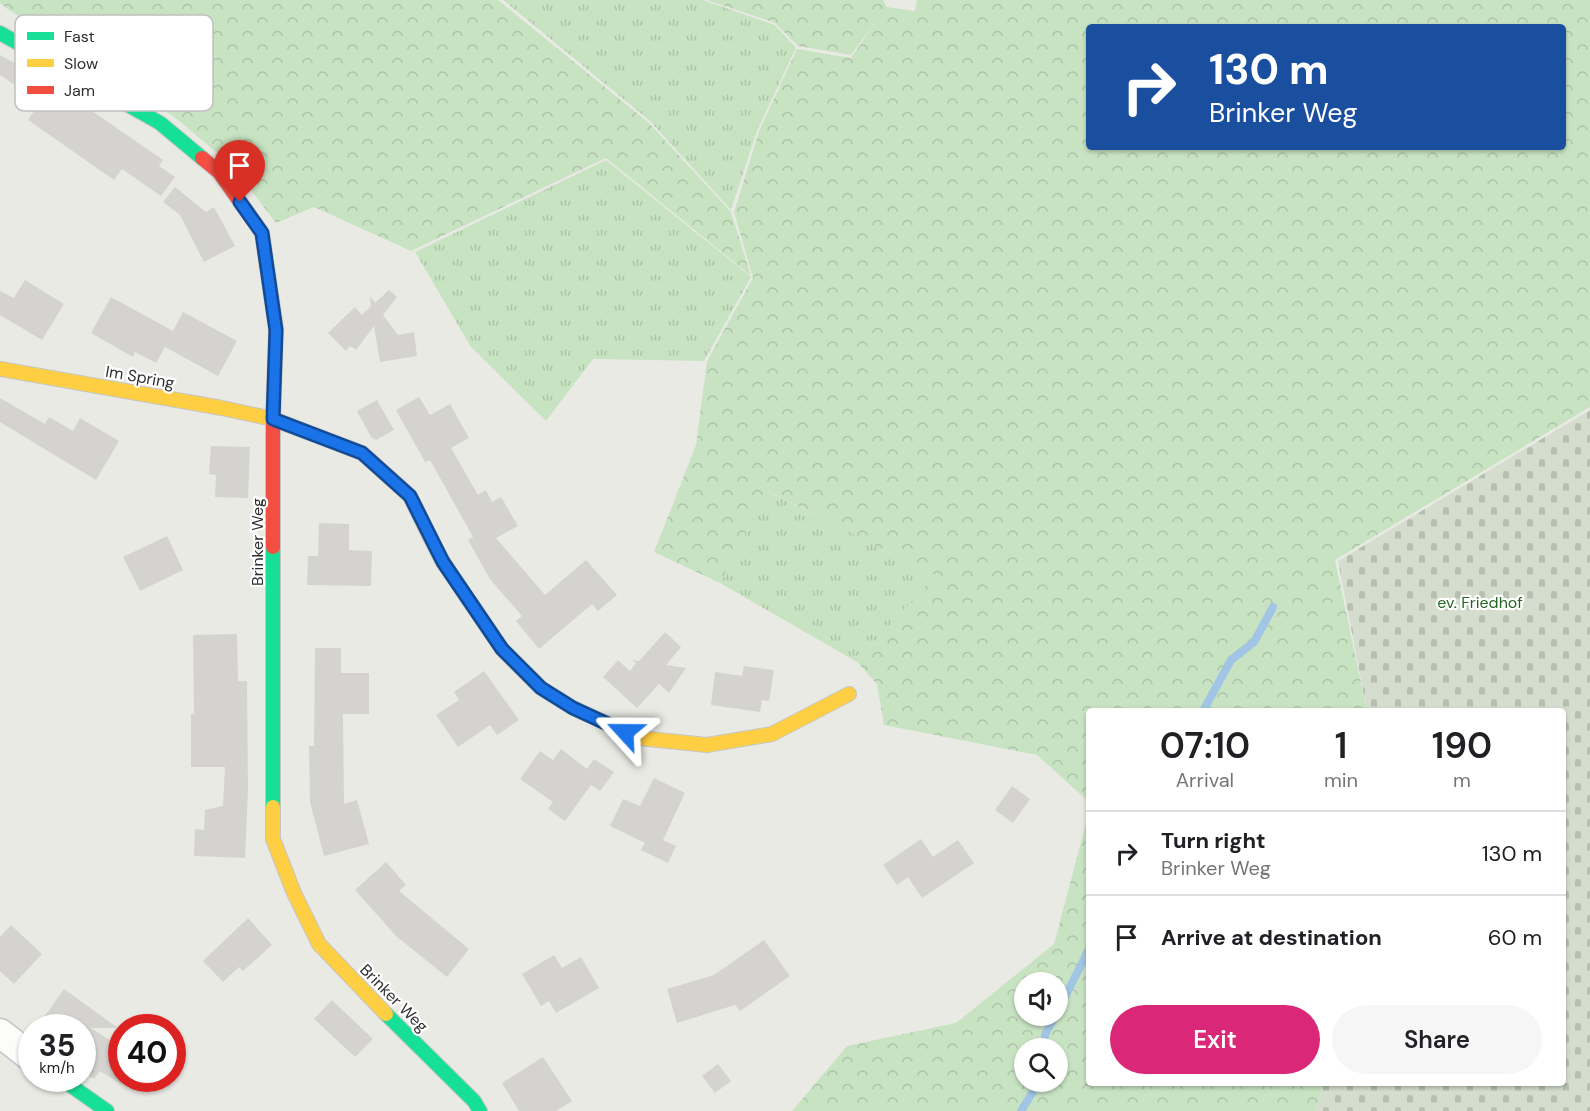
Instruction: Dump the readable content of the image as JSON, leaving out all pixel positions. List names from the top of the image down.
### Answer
{
  "streets": {
    "street": ["Im Spring", "Brinker Weg"]
  },
  "crossings": [
    ["Im Spring", "Brinker Weg"]
  ],
  "parks": ["ev. Friedhof"],
  "legend": ["Fast", "Slow", "Jam"],
  "page": {
    "turn": ["130 m", "Brinker Weg"],
    "eta": [
      "07:10",
      "Arrival",
      "1",
      "min",
      "190",
      "m"
    ],
    "list": [
      {
        "name": "Turn right",
        "note": "Brinker Weg",
        "value": "130 m"
      },
      {
        "name": "Arrive at destination",
        "value": "60 m"
      }
    ],
    "buttons": ["Exit", "Share"],
    "speed": "35 km/h",
    "limit": "40"
  }
}
